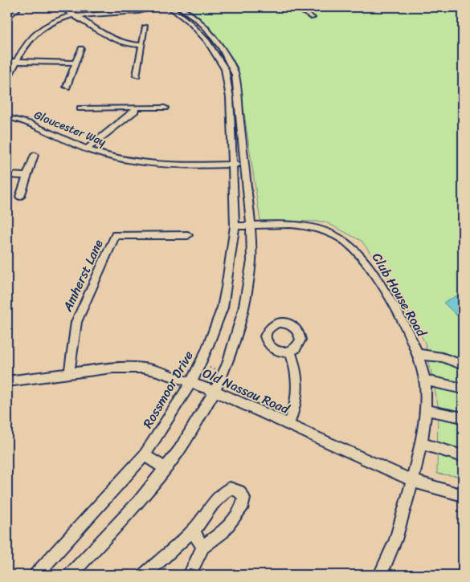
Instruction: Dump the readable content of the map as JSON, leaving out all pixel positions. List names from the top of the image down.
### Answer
{
  "streets": {
    "street": [
      "Gloucester Way",
      "Amherst Lane",
      "Club House Road",
      "Rossmoor Drive",
      "Old Nassau Road"
    ]
  },
  "crossings": [
    ["Gloucester Way", "Rossmoor Drive"],
    ["Amherst Lane", "Old Nassau Road"],
    ["Club House Road", "Rossmoor Drive"],
    ["Club House Road", "Old Nassau Road"],
    ["Rossmoor Drive", "Old Nassau Road"]
  ]
}
